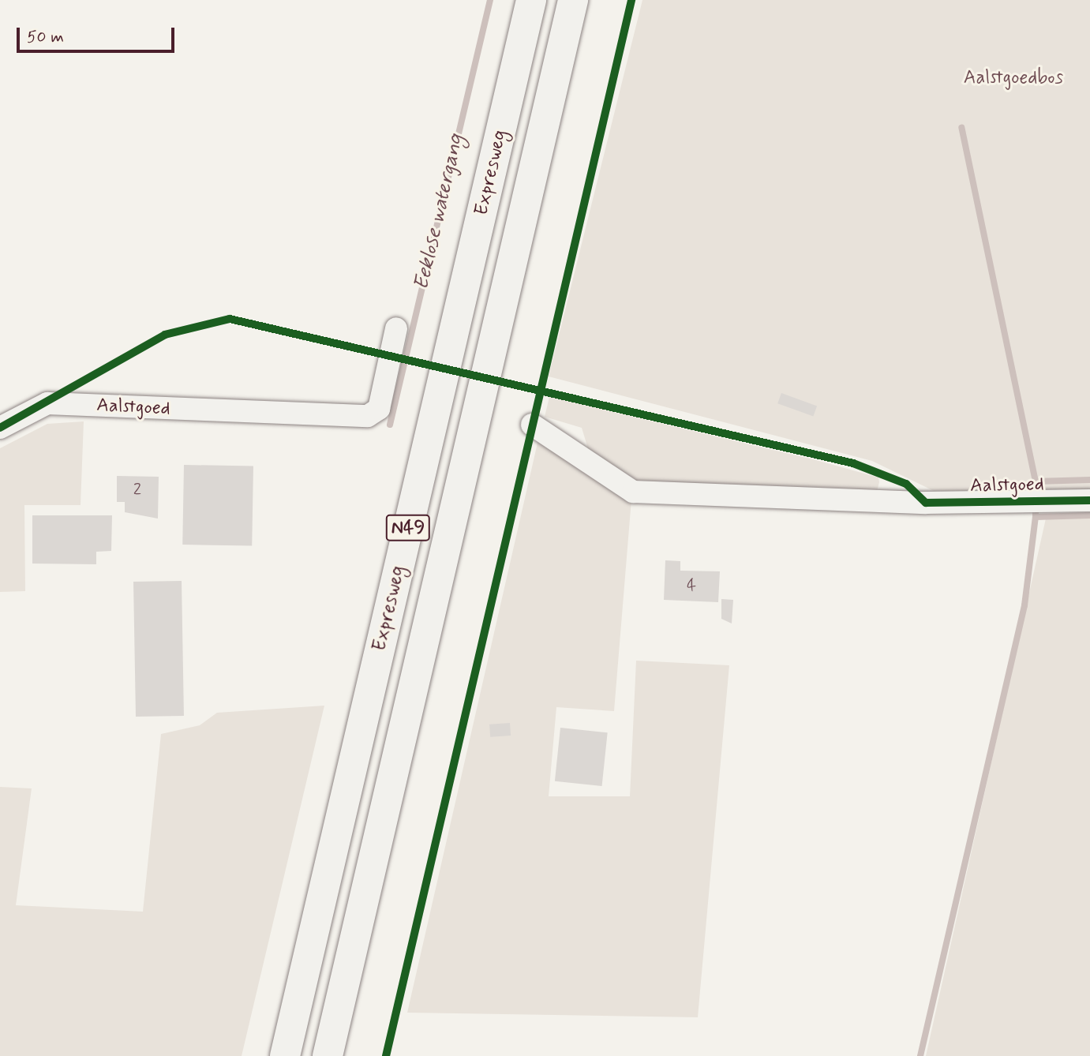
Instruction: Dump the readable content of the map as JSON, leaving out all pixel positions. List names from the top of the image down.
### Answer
{
  "streets": {
    "highway": ["Expresweg", "N49"],
    "street": ["Aalstgoed"]
  },
  "water": ["Eeklose watergang"],
  "parks": ["Aalstgoedbos"],
  "house_numbers": ["2", "4"],
  "scale_bar": "50 m"
}
